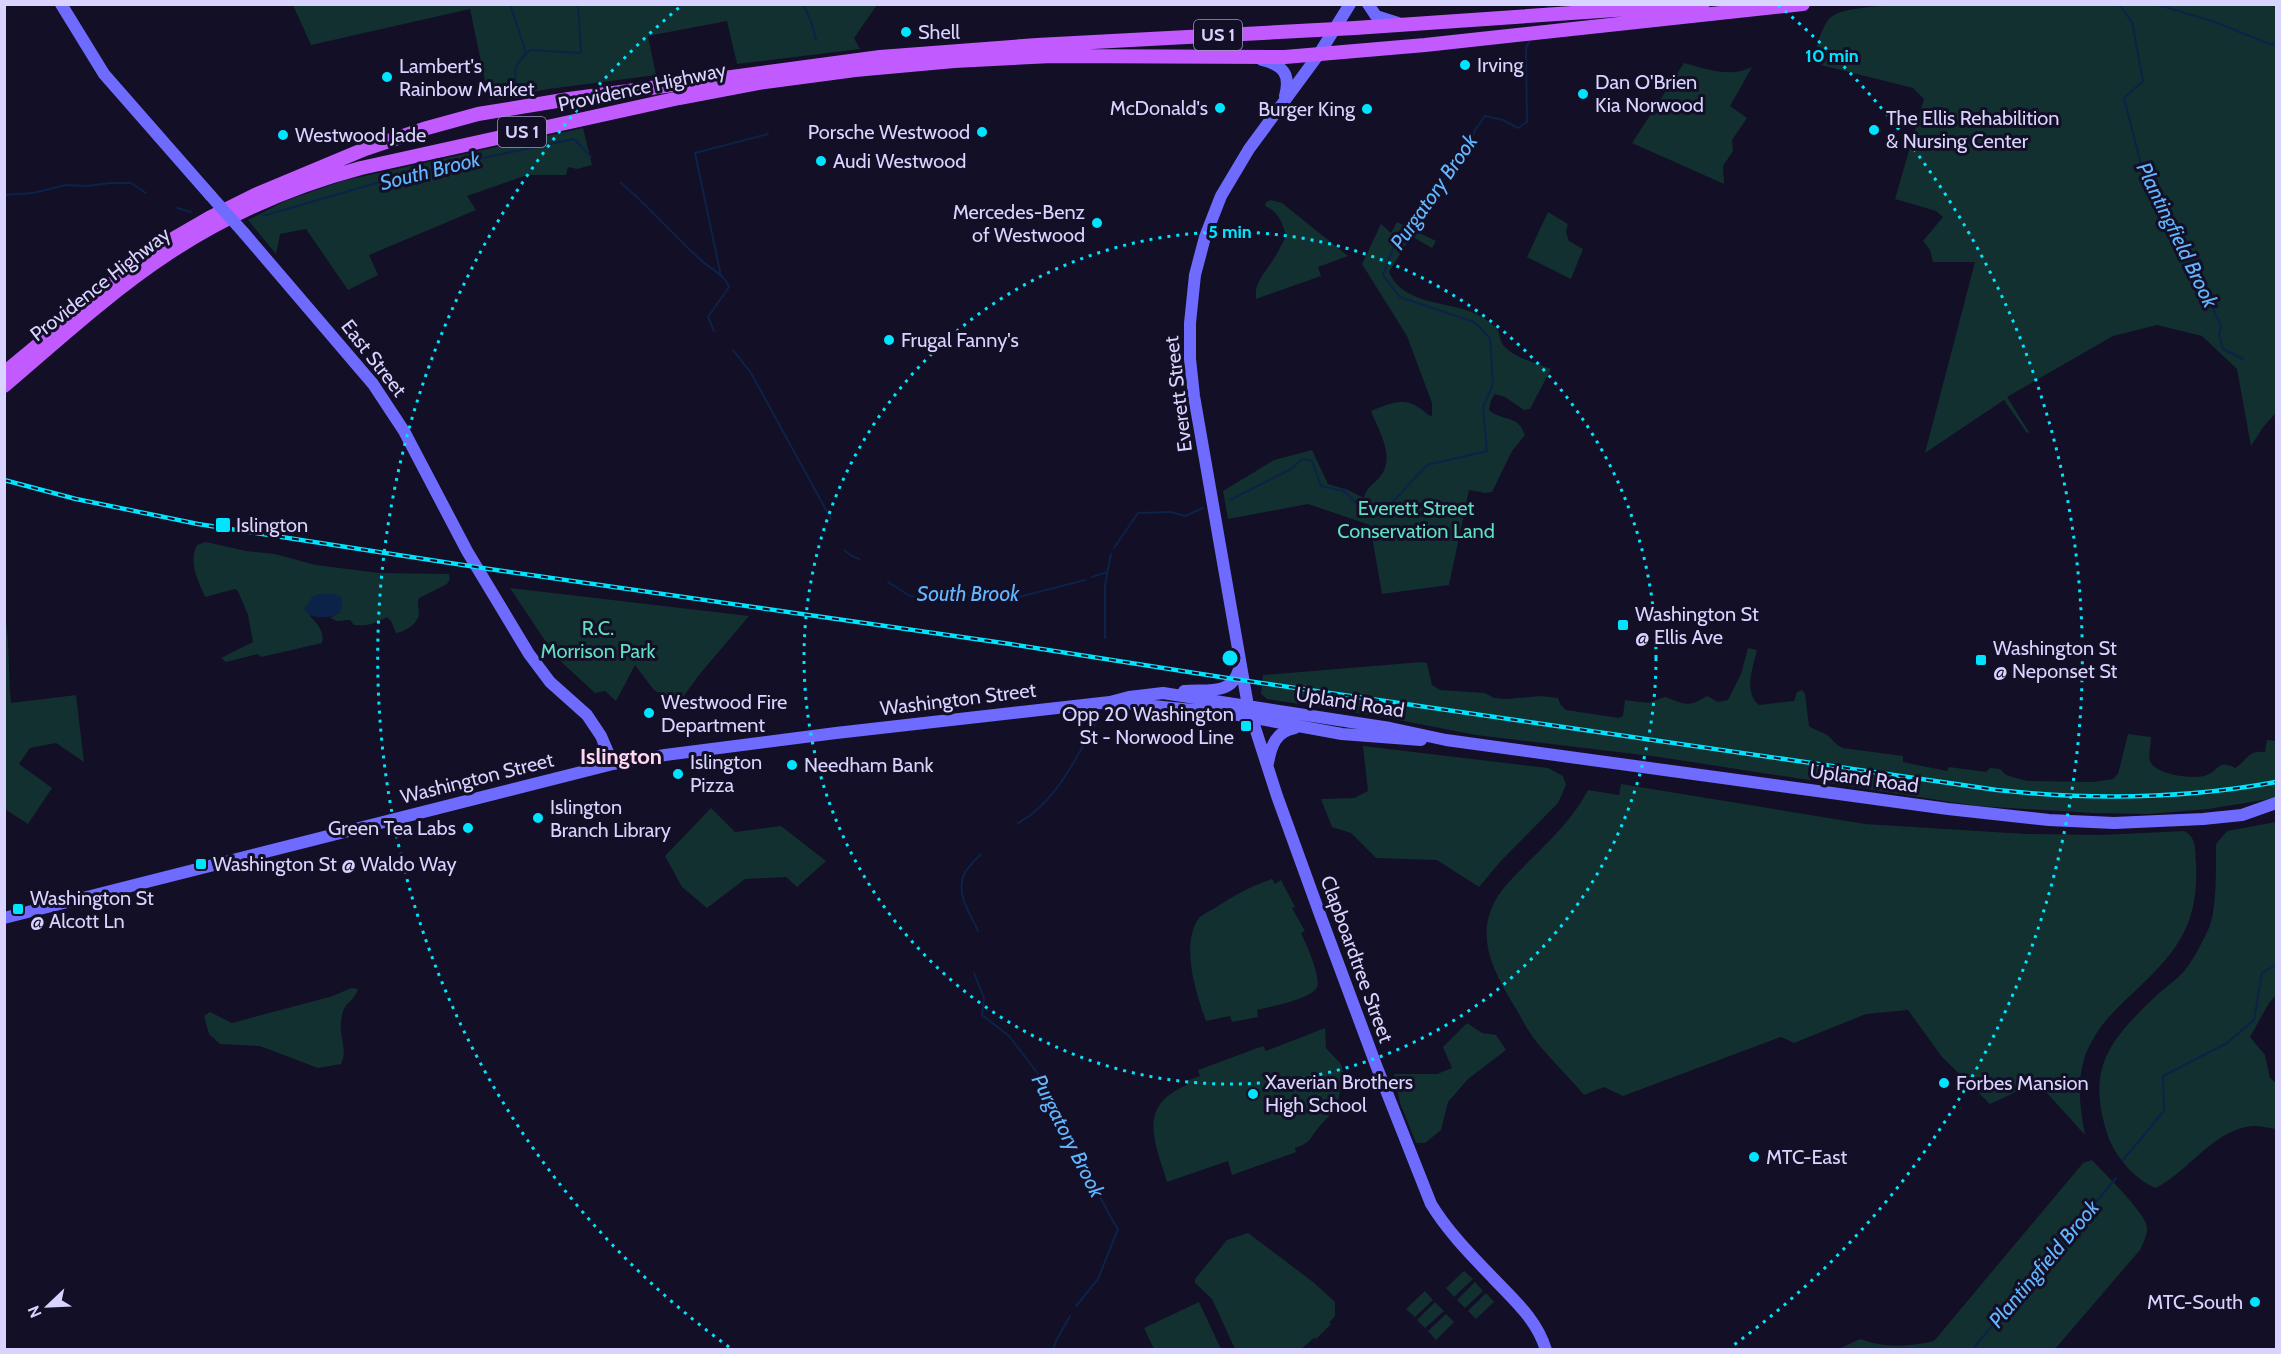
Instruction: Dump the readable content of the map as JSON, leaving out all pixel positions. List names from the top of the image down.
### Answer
{
  "streets": {
    "main road": [
      "US 1",
      "Providence Highway",
      "East Street",
      "Everett Street",
      "Washington Street",
      "Upland Road",
      "Clapboardtree Street"
    ]
  },
  "crossings": [
    ["US 1", "Providence Highway"],
    ["US 1", "Everett Street"],
    ["East Street", "Washington Street"],
    ["Everett Street", "Washington Street"],
    ["Everett Street", "Upland Road"],
    ["Everett Street", "Clapboardtree Street"],
    ["Washington Street", "Upland Road"],
    ["Washington Street", "Clapboardtree Street"],
    ["Upland Road", "Clapboardtree Street"]
  ],
  "districts": ["Islington"],
  "water": ["South Brook", "Purgatory Brook", "Plantingfield Brook"],
  "parks": ["Everett Street Conservation Land", "R.C. Morrison Park"],
  "places": {
    "other": [
      "Shell",
      "Irving",
      "Lambert's Rainbow Market",
      "Dan O'Brien Kia Norwood",
      "McDonald's",
      "Burger King",
      "The Ellis Rehabilition & Nursing Center",
      "Porsche Westwood",
      "Westwood Jade",
      "Audi Westwood",
      "Mercedes-Benz of Westwood",
      "Frugal Fanny's",
      "Westwood Fire Department",
      "Needham Bank",
      "Islington Pizza",
      "Islington Branch Library",
      "Green Tea Labs",
      "Forbes Mansion",
      "Xaverian Brothers High School",
      "MTC-East",
      "MTC-South"
    ],
    "transit": [
      "Islington",
      "Washington St @ Ellis Ave",
      "Washington St @ Neponset St",
      "Opp 20 Washington St - Norwood Line",
      "Washington St @ Waldo Way",
      "Washington St @ Alcott Ln"
    ]
  },
  "north": "bottom left",
  "rings": ["10 min", "5 min"]
}
